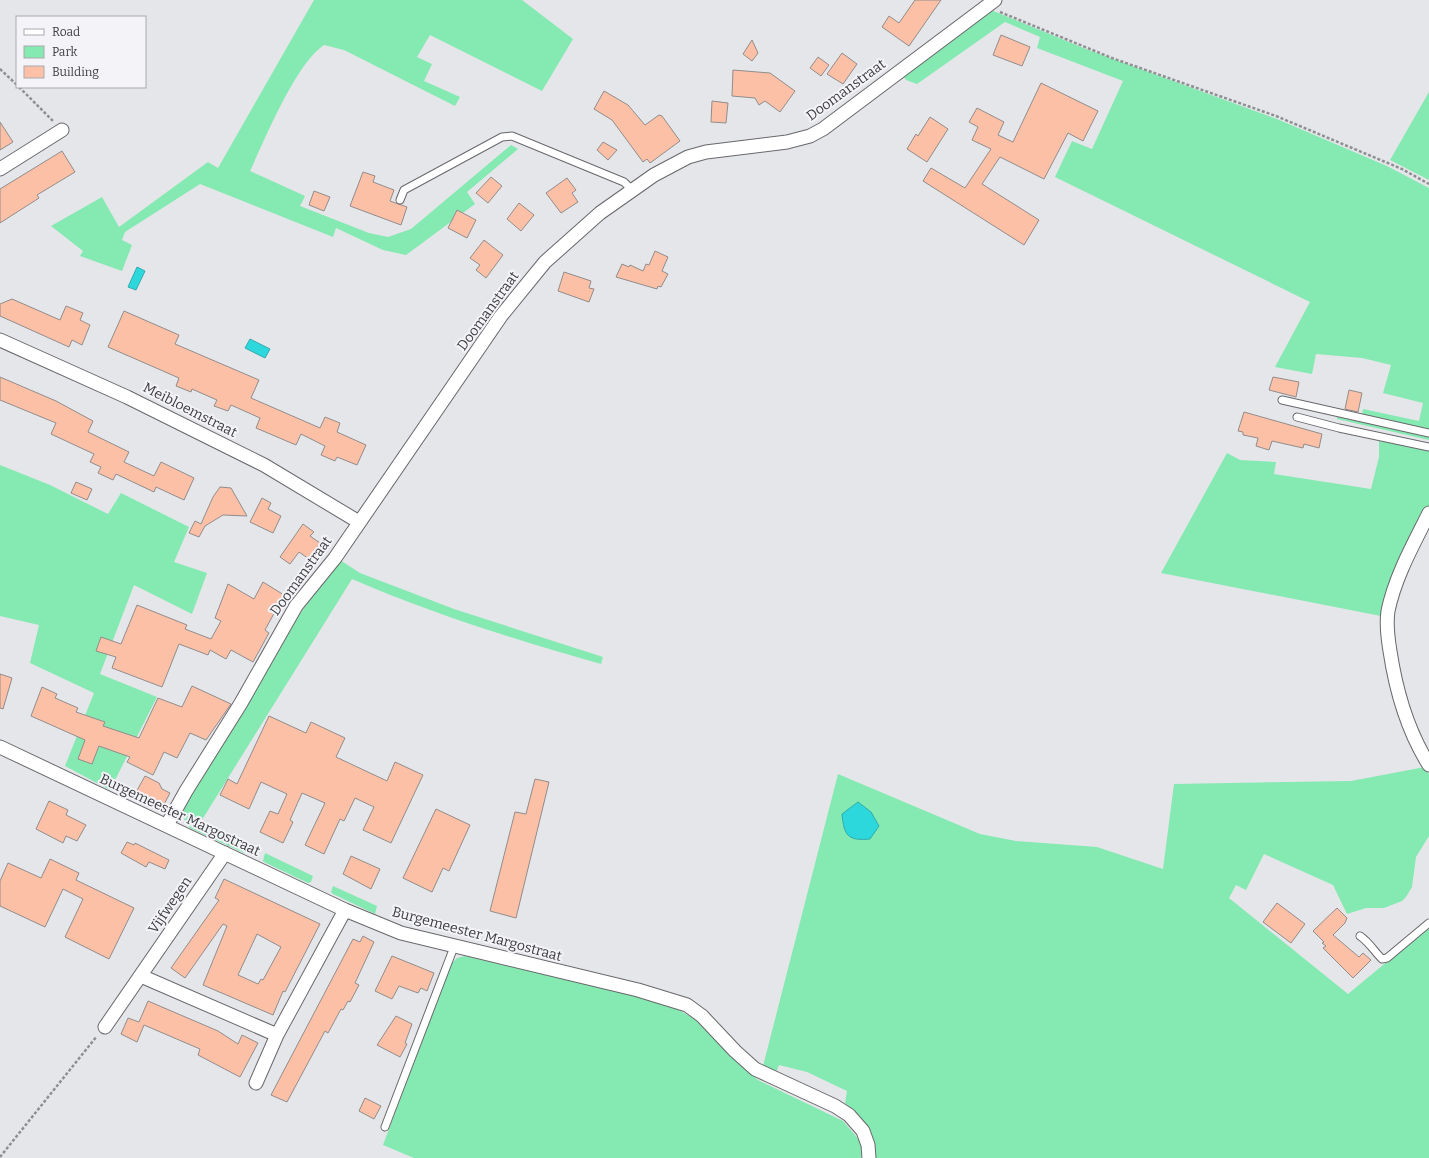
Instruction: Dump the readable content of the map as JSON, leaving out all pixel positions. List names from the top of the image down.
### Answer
{
  "streets": {
    "street": [
      "Doomanstraat",
      "Meibloemstraat",
      "Burgemeester Margostraat",
      "Vijfwegen"
    ]
  },
  "crossings": [
    ["Doomanstraat", "Meibloemstraat"],
    ["Doomanstraat", "Burgemeester Margostraat"],
    ["Burgemeester Margostraat", "Vijfwegen"]
  ],
  "legend": ["Road", "Park", "Building"]
}
